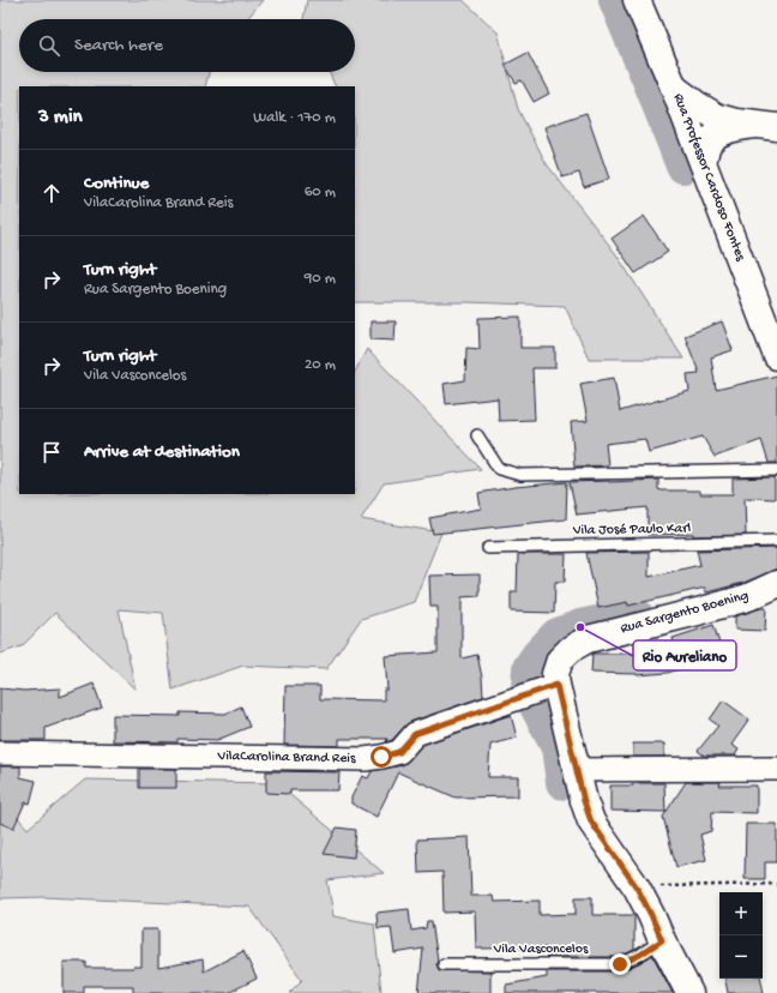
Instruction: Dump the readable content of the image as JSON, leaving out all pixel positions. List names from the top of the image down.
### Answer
{
  "streets": {
    "street": ["Rua Professor Cardoso Fontes", "Rua Sargento Boening", "VilaCarolina Brand Reis"],
    "lane": ["Vila José Paulo Karl", "Vila Vasconcelos"]
  },
  "crossings": [
    ["Rua Sargento Boening", "VilaCarolina Brand Reis"],
    ["Rua Sargento Boening", "Vila Vasconcelos"]
  ],
  "places": ["Rio Aureliano"],
  "page": {
    "search": "Search here",
    "heading": ["3 min", "Walk · 170 m"],
    "list": [
      ["Continue", "VilaCarolina Brand Reis", "60 m"],
      ["Turn right", "Rua Sargento Boening", "90 m"],
      ["Turn right", "Vila Vasconcelos", "20 m"],
      "Arrive at destination"
    ],
    "map_buttons": ["+", "−"]
  }
}
